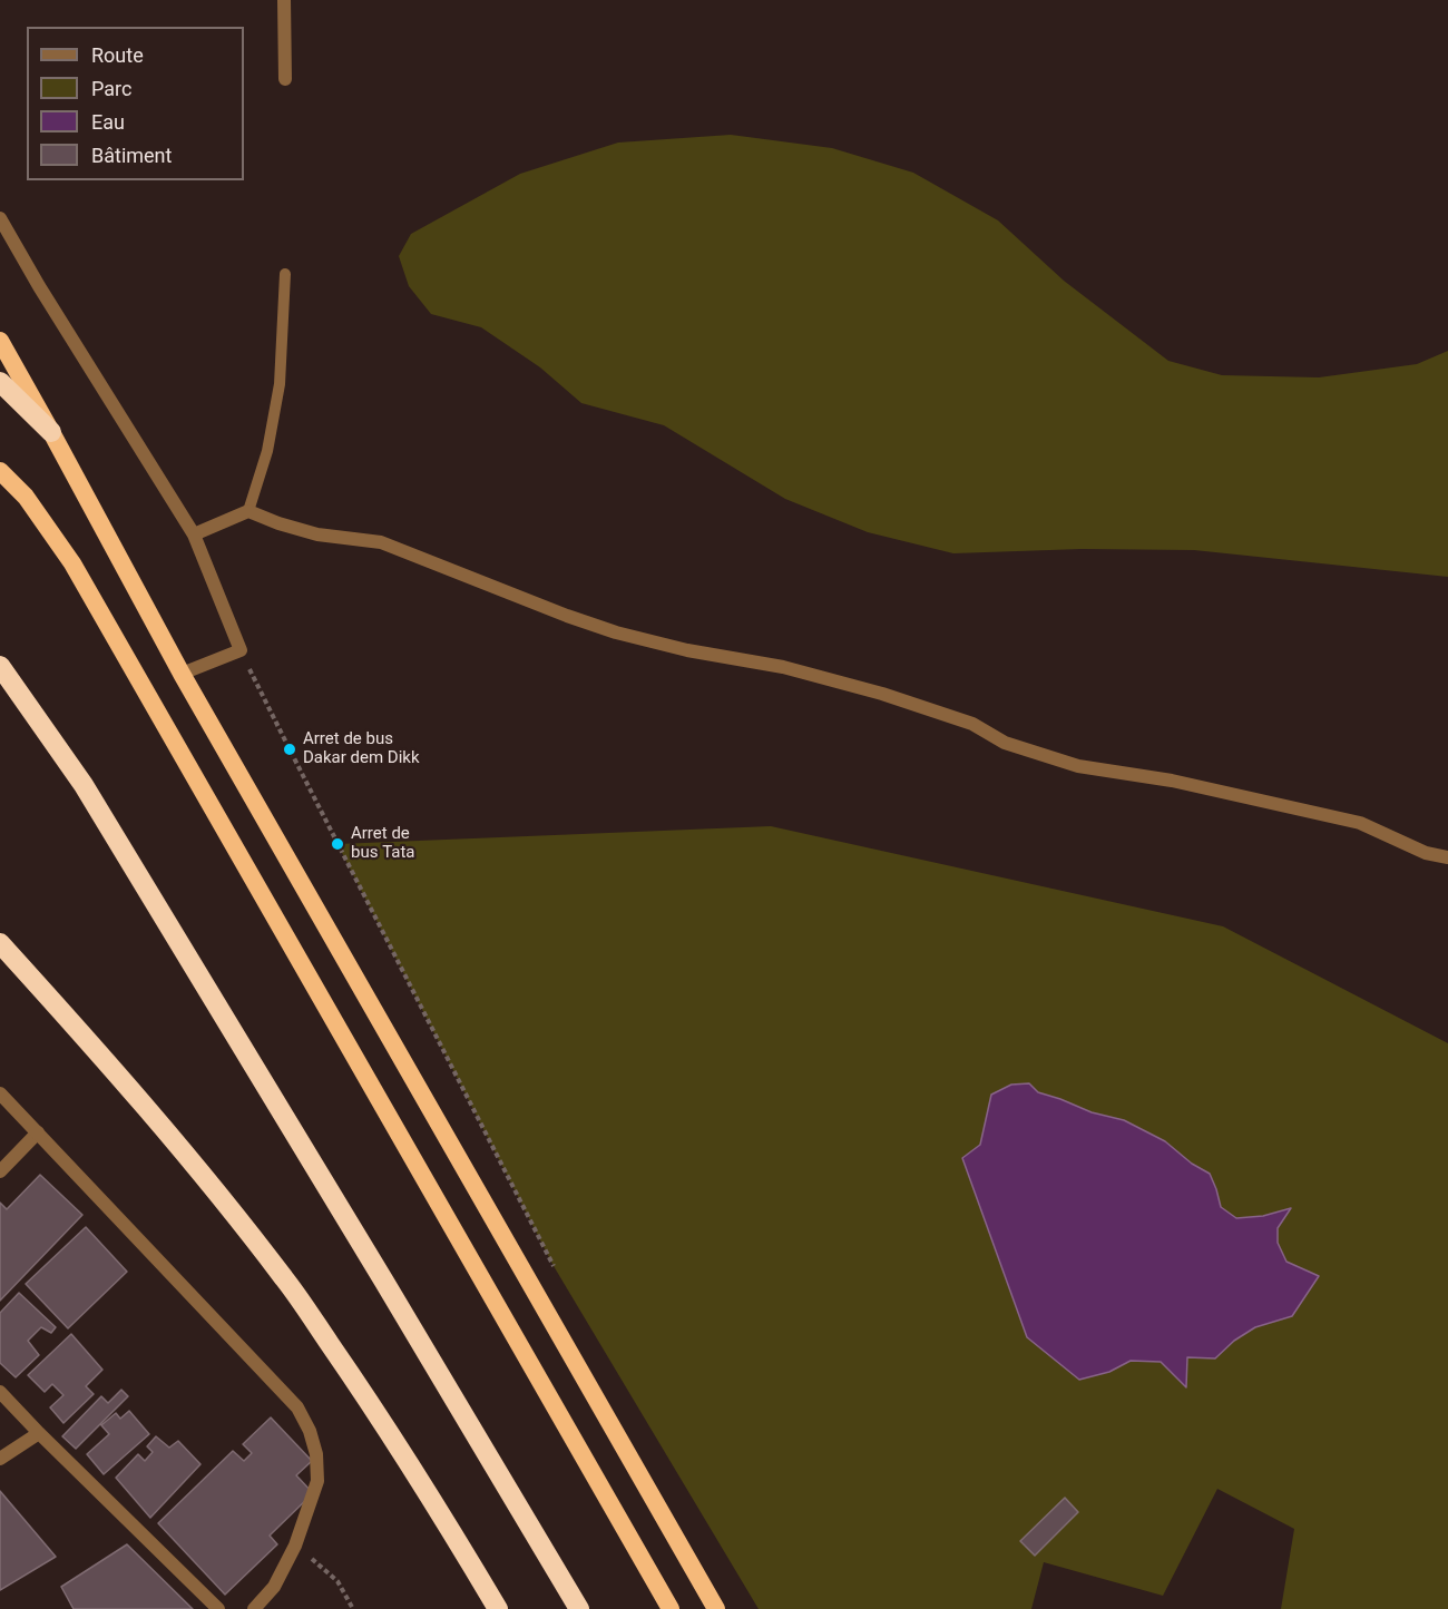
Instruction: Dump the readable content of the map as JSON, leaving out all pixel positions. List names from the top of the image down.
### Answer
{
  "places": ["Arret de bus Dakar dem Dikk", "Arret de bus Tata"],
  "legend": [
    "Route",
    "Parc",
    "Eau",
    "Bâtiment"
  ]
}
